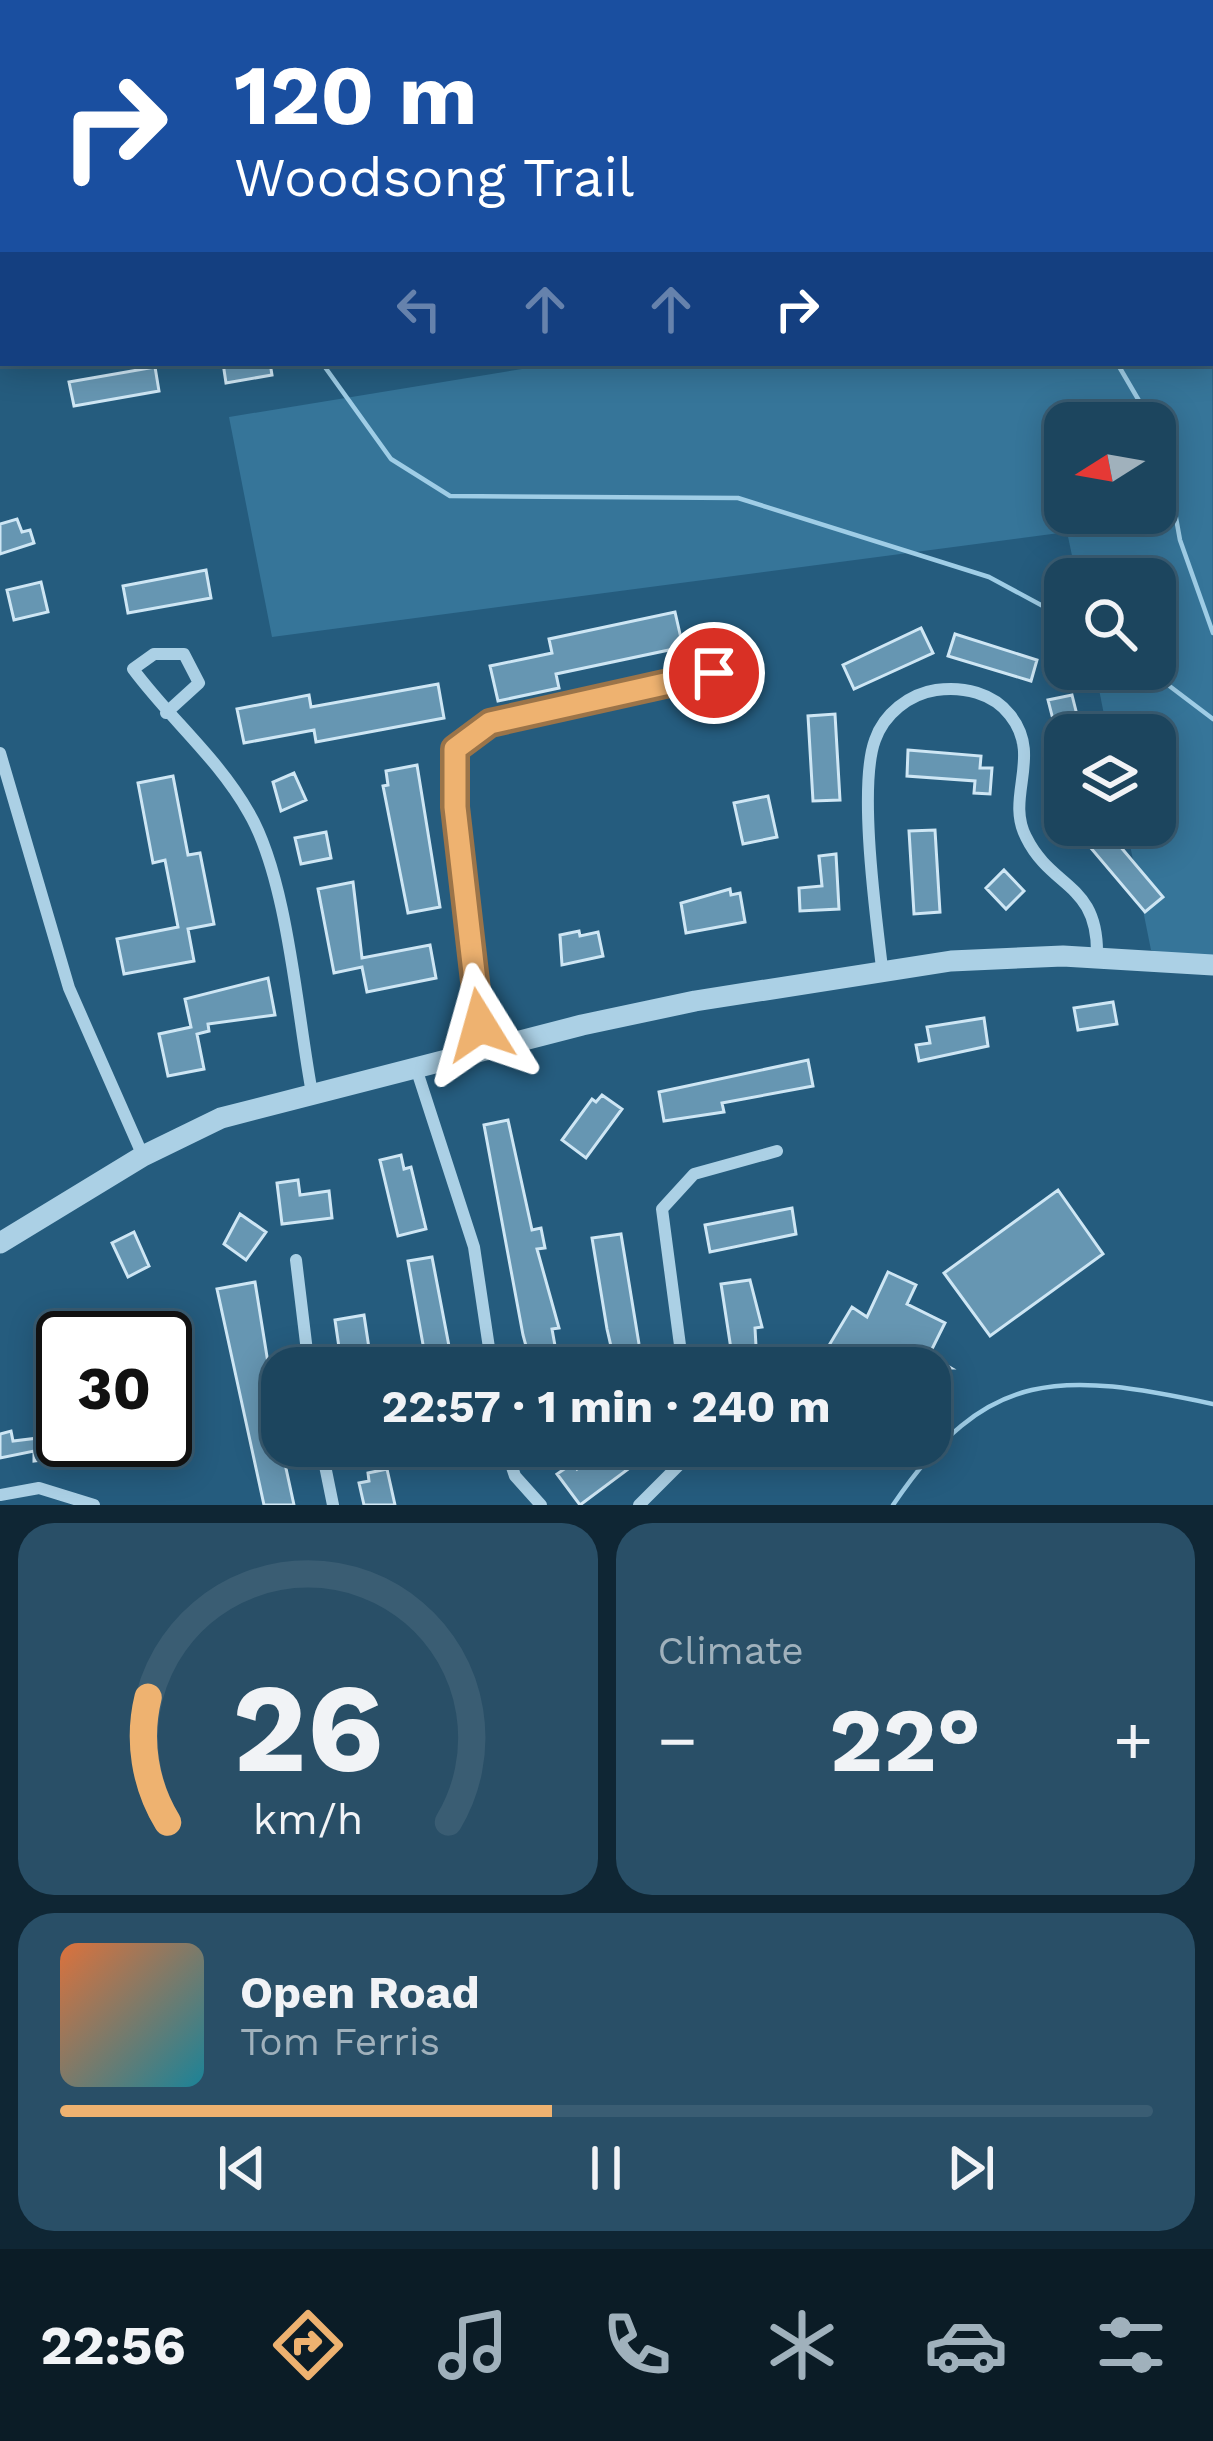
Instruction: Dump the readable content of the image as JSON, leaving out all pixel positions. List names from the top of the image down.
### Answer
{
  "north": "left",
  "page": {
    "turn": ["120 m", "Woodsong Trail"],
    "limit": "30",
    "trip": "22:57 · 1 min · 240 m",
    "tile": "Climate",
    "heat": ["−", "22°", "+"],
    "song": ["Open Road", "Tom Ferris"],
    "tabs": "22:56",
    "gauge": ["26", "km/h"]
  }
}
